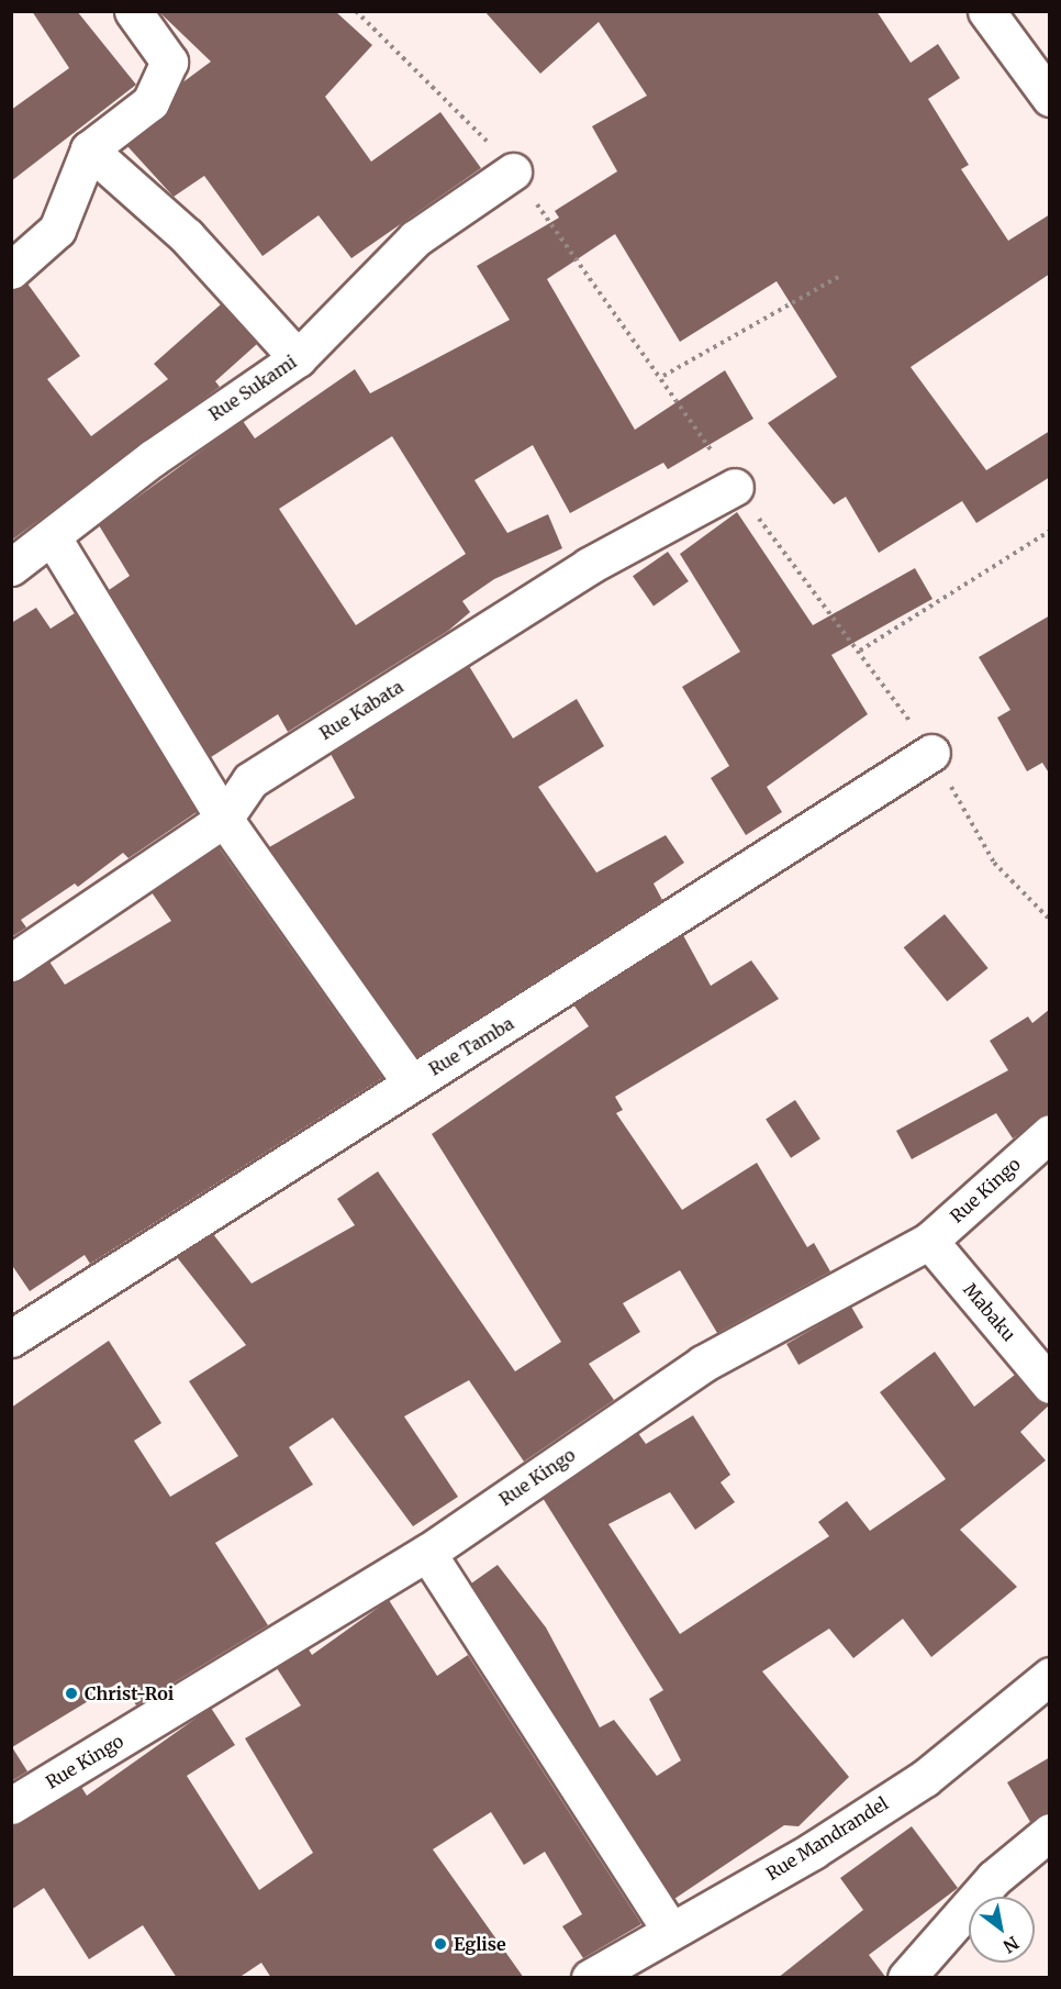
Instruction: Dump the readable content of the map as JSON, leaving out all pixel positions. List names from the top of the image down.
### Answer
{
  "streets": {
    "street": [
      "Rue Sukami",
      "Rue Kabata",
      "Rue Tamba",
      "Rue Kingo",
      "Mabaku",
      "Rue Mandrandel"
    ]
  },
  "crossings": [
    ["Rue Kingo", "Mabaku"]
  ],
  "places": ["Christ-Roi", "Eglise"],
  "north": "bottom right"
}
